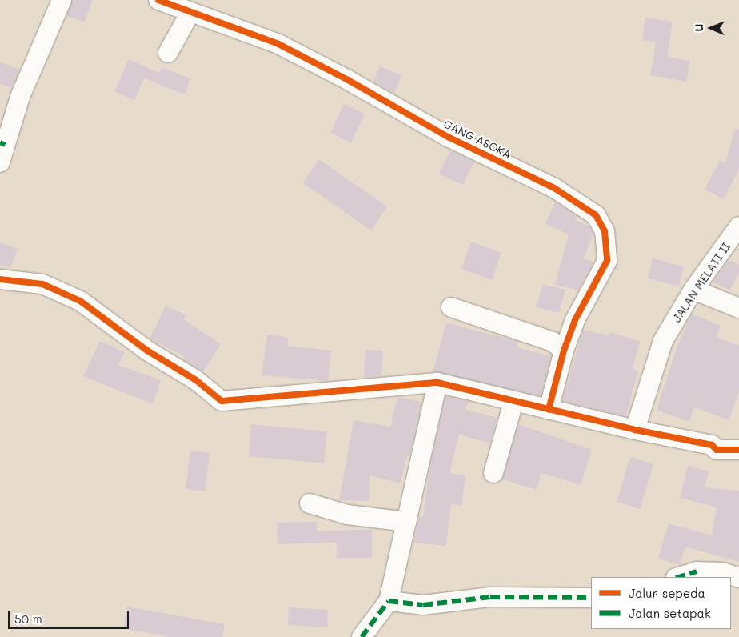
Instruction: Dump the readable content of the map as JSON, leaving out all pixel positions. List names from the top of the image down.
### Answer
{
  "streets": {
    "street": ["GANG ASOKA", "JALAN MELATI II"]
  },
  "legend": ["Jalur sepeda", "Jalan setapak"],
  "scale_bar": "50 m",
  "north": "left"
}
